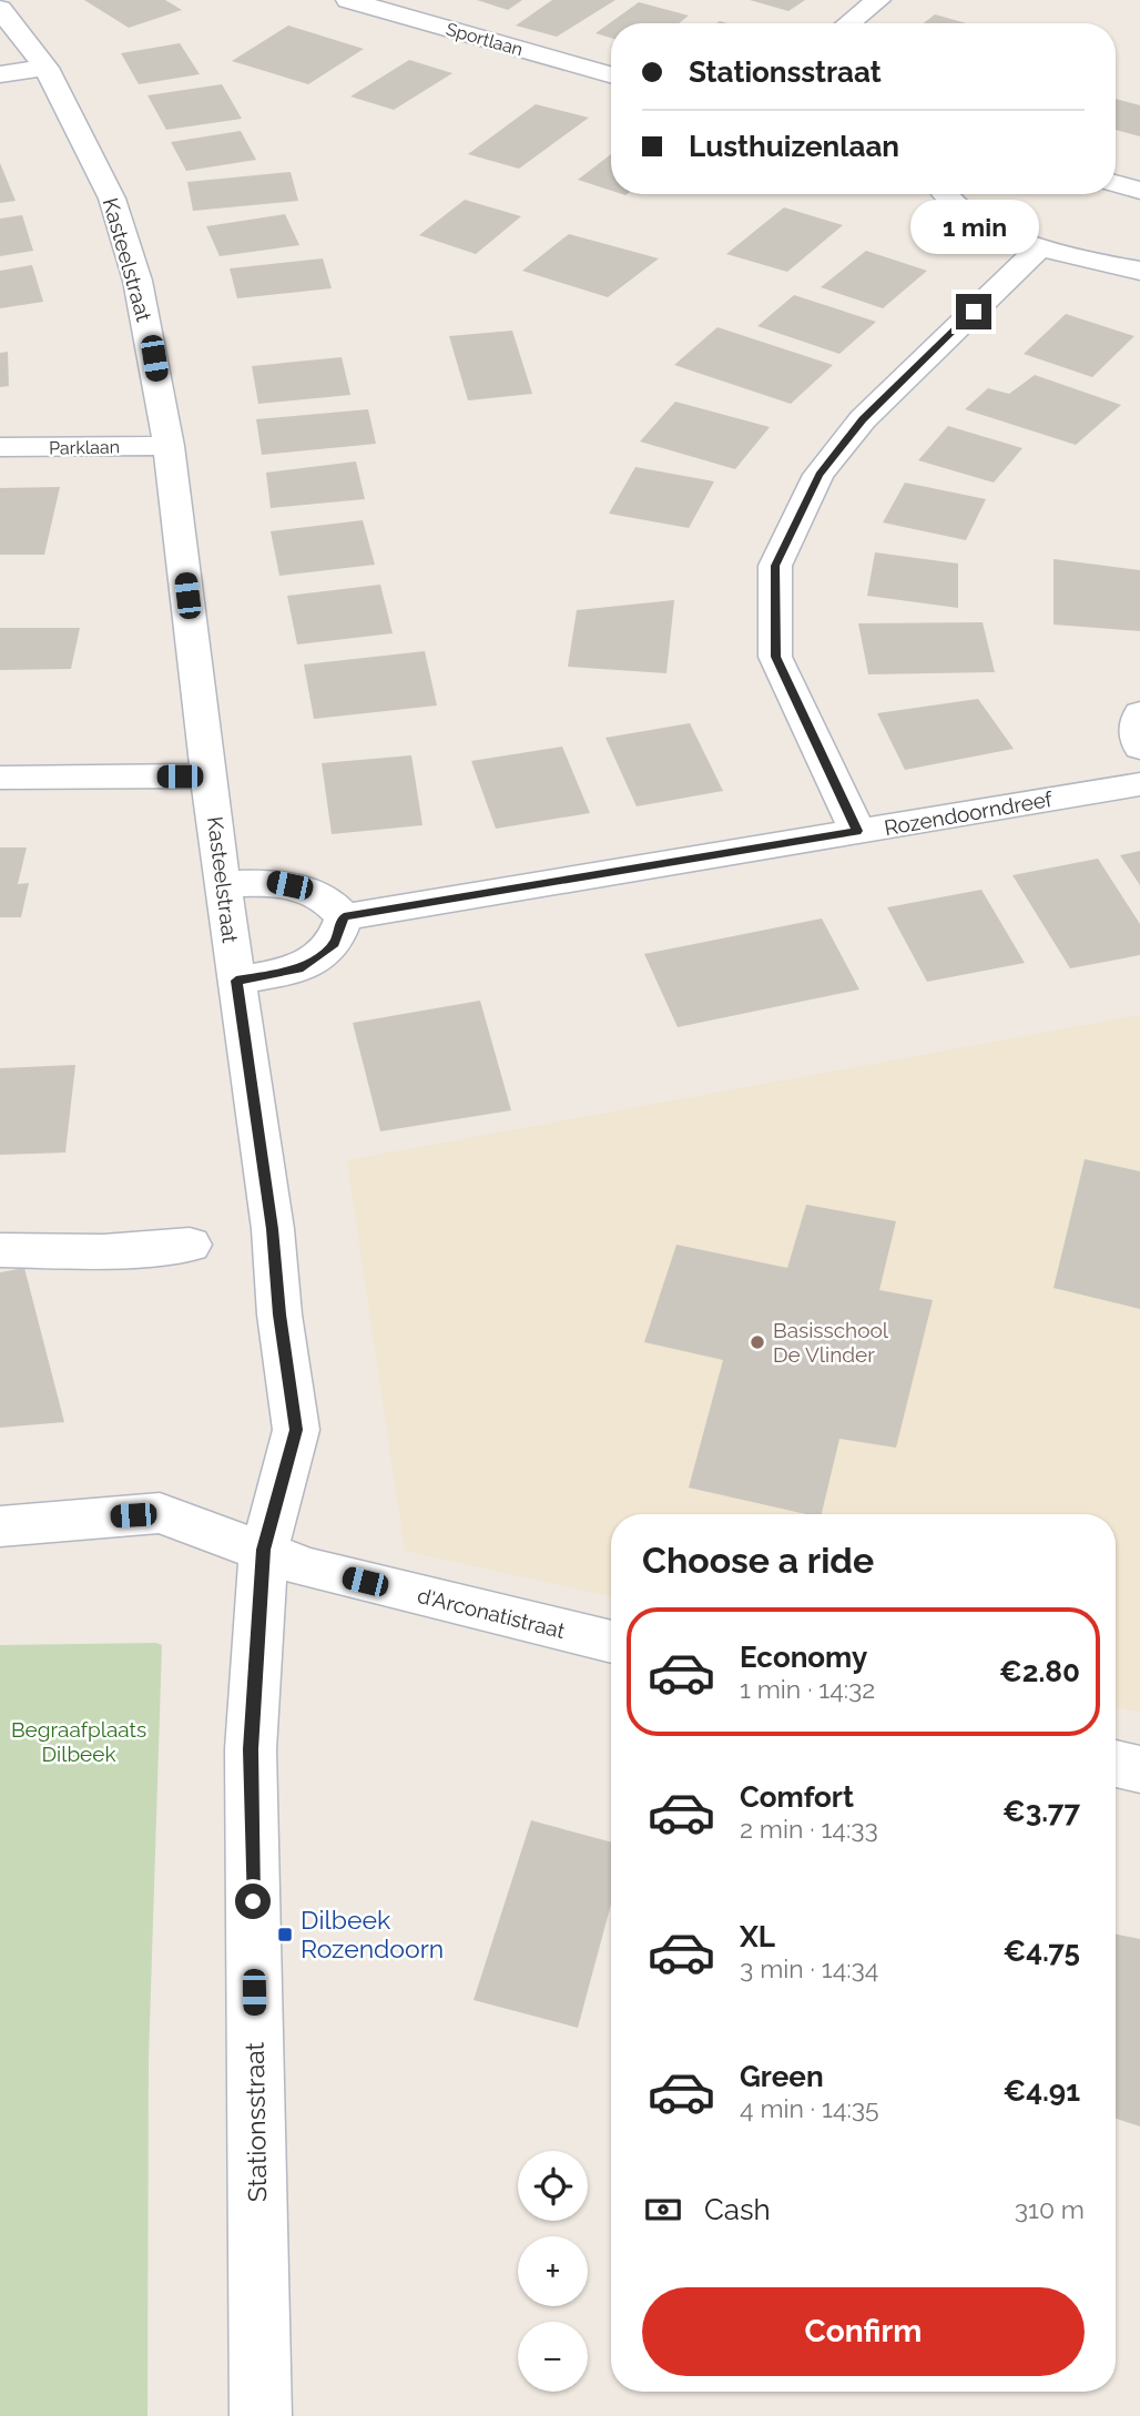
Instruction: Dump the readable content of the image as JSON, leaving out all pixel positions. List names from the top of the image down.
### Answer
{
  "streets": {
    "street": [
      "Sportlaan",
      "Kasteelstraat",
      "Parklaan",
      "Rozendoorndreef",
      "d'Arconatistraat",
      "Stationsstraat"
    ]
  },
  "crossings": [
    ["Kasteelstraat", "Parklaan"],
    ["Kasteelstraat", "d'Arconatistraat"],
    ["Kasteelstraat", "Stationsstraat"],
    ["d'Arconatistraat", "Stationsstraat"]
  ],
  "parks": ["Begraafplaats Dilbeek"],
  "places": {
    "other": ["Basisschool De Vlinder"],
    "transit": ["Dilbeek Rozendoorn"]
  },
  "page": {
    "banner": ["Stationsstraat", "Lusthuizenlaan"],
    "bubble": "1 min",
    "heading": "Choose a ride",
    "list": [
      {
        "name": "Economy",
        "note": "1 min · 14:32",
        "value": "€2.80"
      },
      {
        "name": "Comfort",
        "note": "2 min · 14:33",
        "value": "€3.77"
      },
      {
        "name": "XL",
        "note": "3 min · 14:34",
        "value": "€4.75"
      },
      {
        "name": "Green",
        "note": "4 min · 14:35",
        "value": "€4.91"
      }
    ],
    "map_buttons": ["+", "−"],
    "pay": ["Cash", "310 m"],
    "buttons": "Confirm"
  }
}
